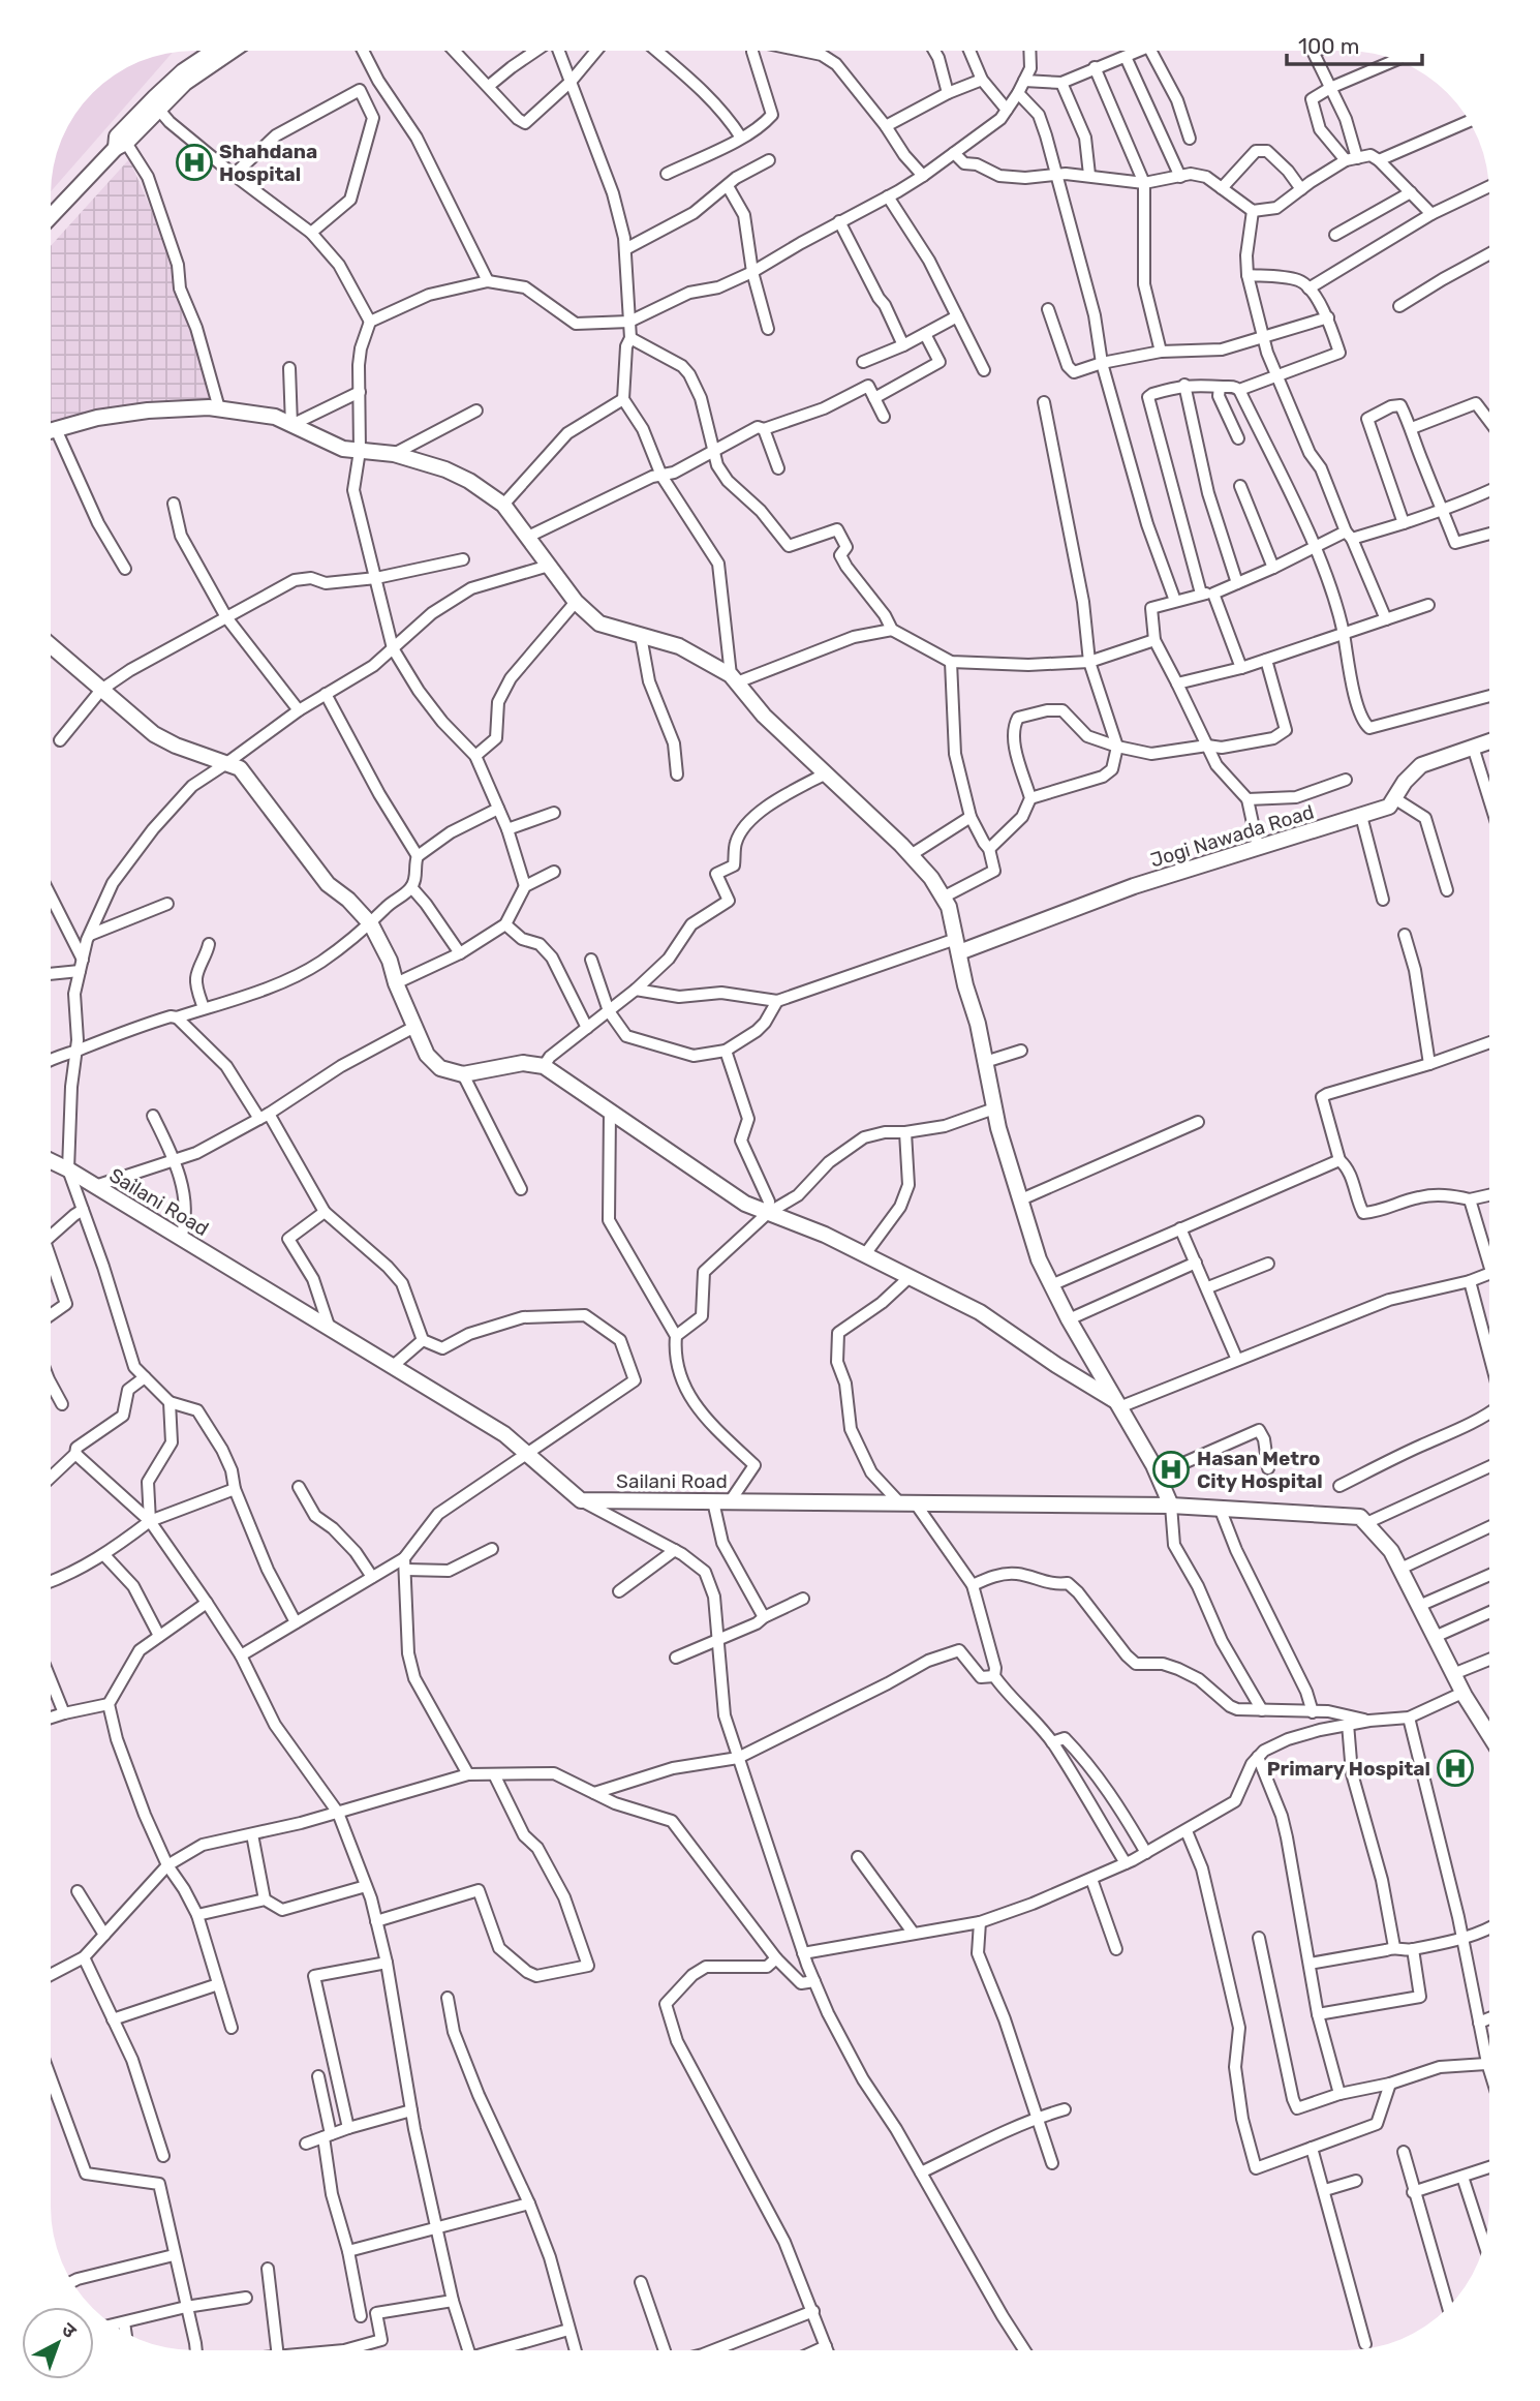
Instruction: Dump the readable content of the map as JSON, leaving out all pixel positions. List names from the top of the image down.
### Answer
{
  "streets": {
    "street": ["Jogi Nawada Road", "Sailani Road"]
  },
  "places": {
    "hospital": ["Shahdana Hospital", "Hasan Metro City Hospital", "Primary Hospital"]
  },
  "scale_bar": "100 m",
  "north": "top right"
}
